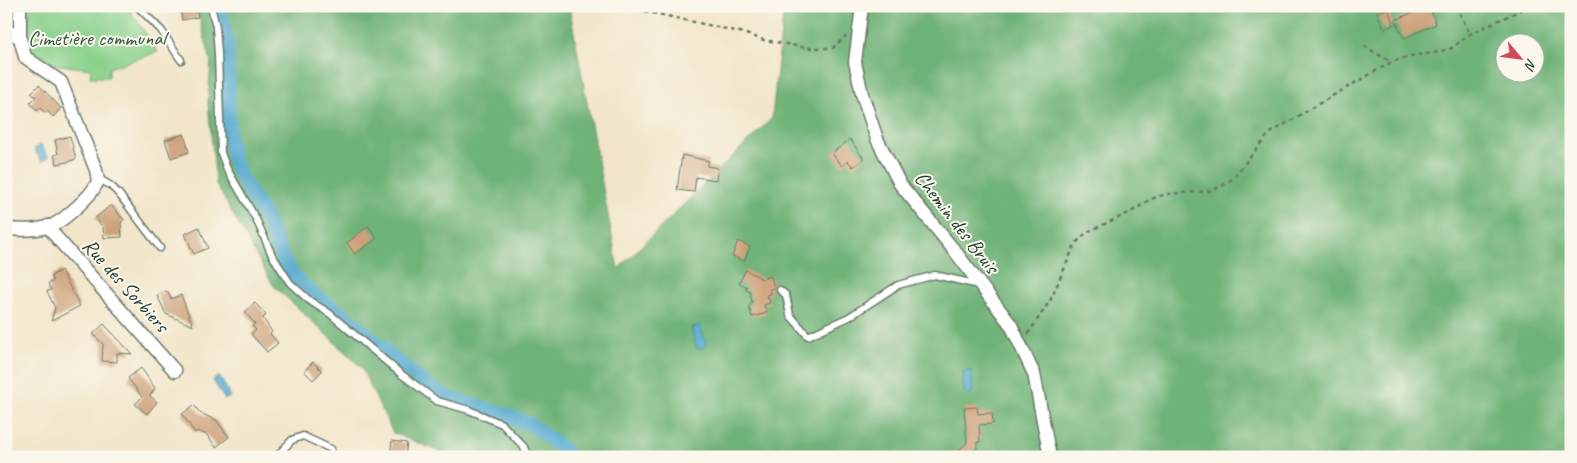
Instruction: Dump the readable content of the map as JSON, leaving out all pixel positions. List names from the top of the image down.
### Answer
{
  "streets": {
    "street": ["Chemin des Bruis", "Rue des Sorbiers"]
  },
  "parks": ["Cimetière communal"],
  "north": "bottom right"
}
